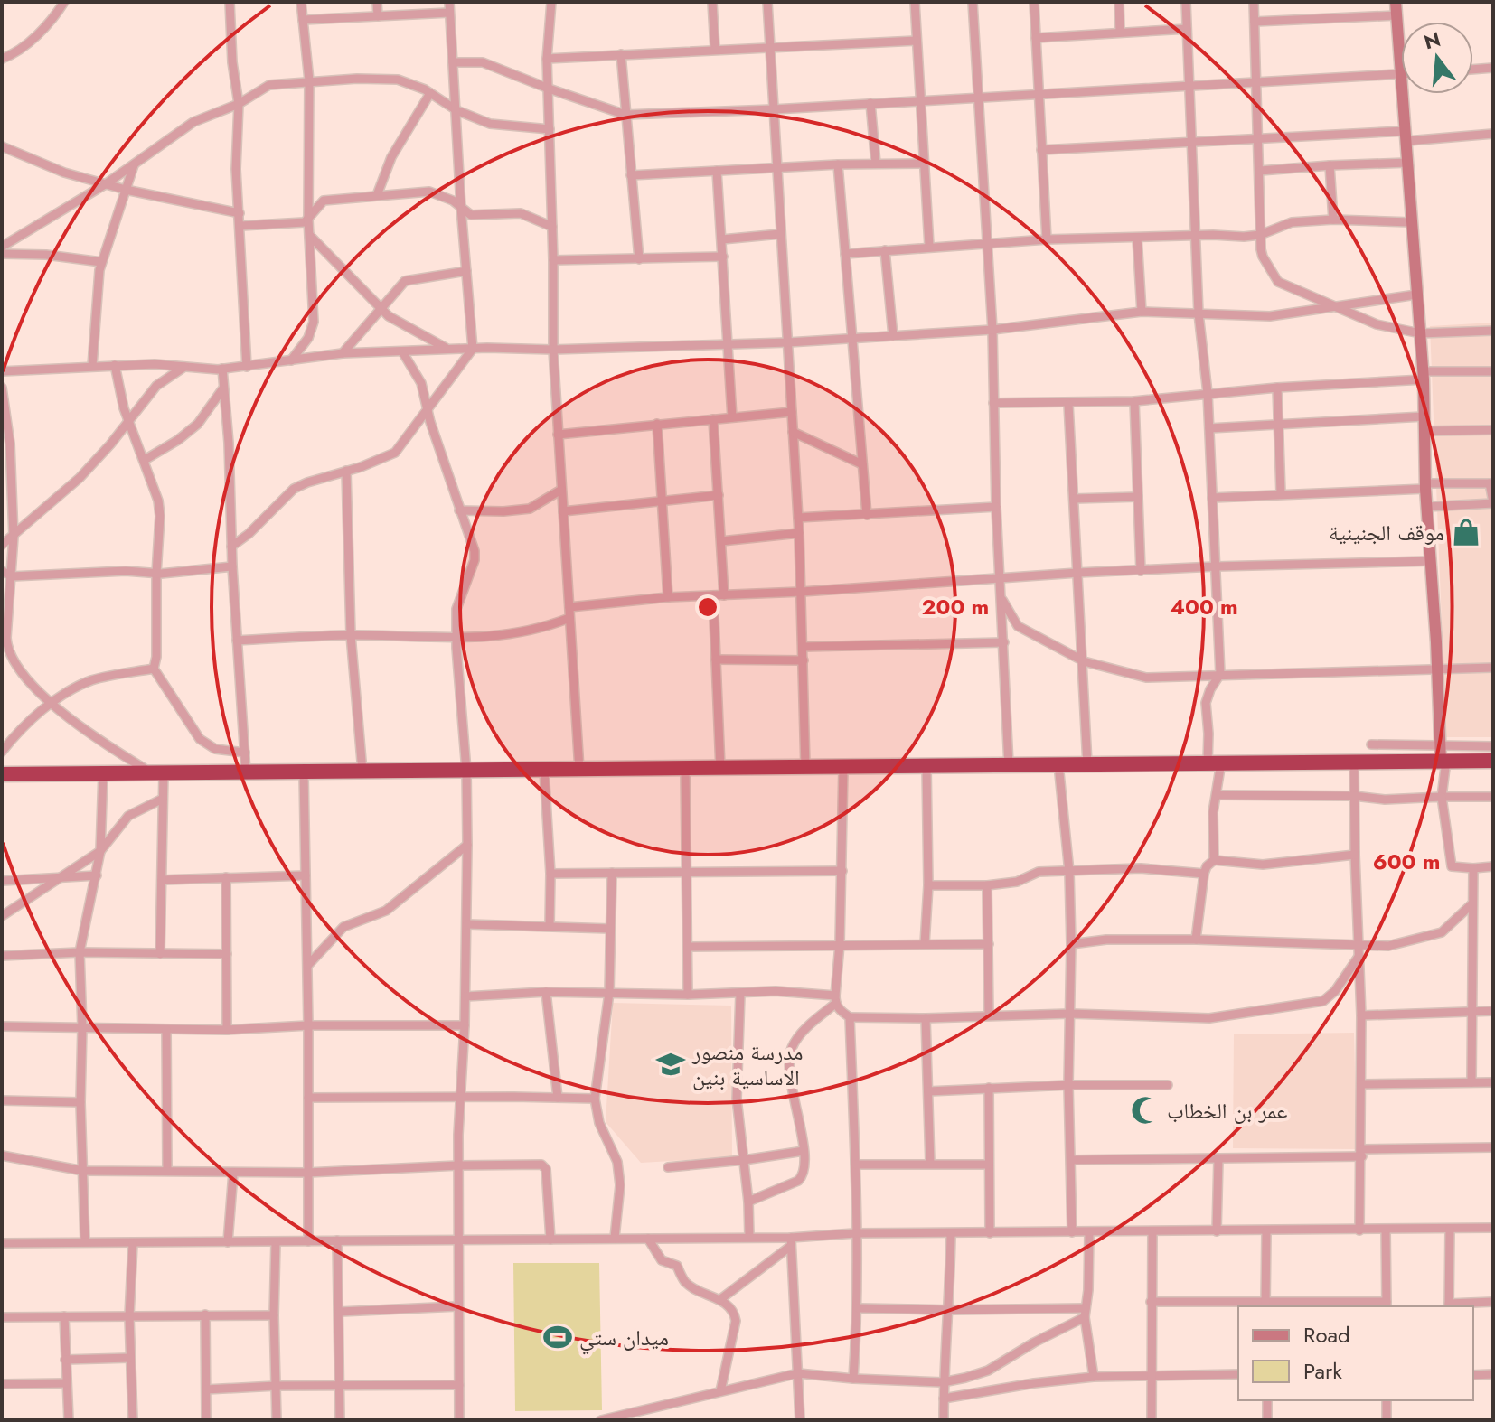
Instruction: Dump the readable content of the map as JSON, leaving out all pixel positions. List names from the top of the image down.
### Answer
{
  "places": {
    "shop": ["موقف الجنينية"],
    "school or university": ["مدرسة منصور الاساسية بنين"],
    "mosque": ["عمر بن الخطاب"],
    "sports": ["ميدان ستي"]
  },
  "legend": ["Road", "Park"],
  "north": "top",
  "rings": ["200 m", "400 m", "600 m"]
}
